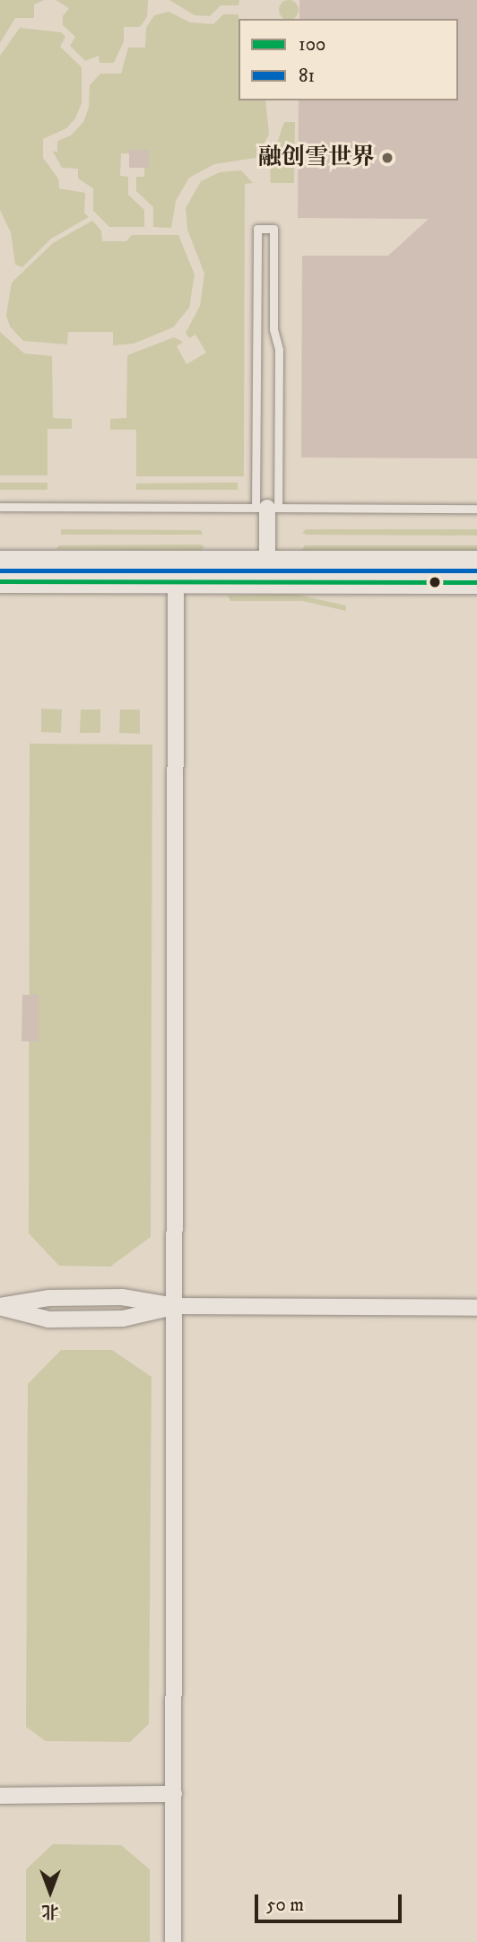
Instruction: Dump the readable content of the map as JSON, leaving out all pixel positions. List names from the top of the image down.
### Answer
{
  "places": ["融创雪世界"],
  "lines": ["transit line 81", "transit line 100"],
  "legend": ["100", "81"],
  "scale_bar": "50 m",
  "north": "bottom"
}
